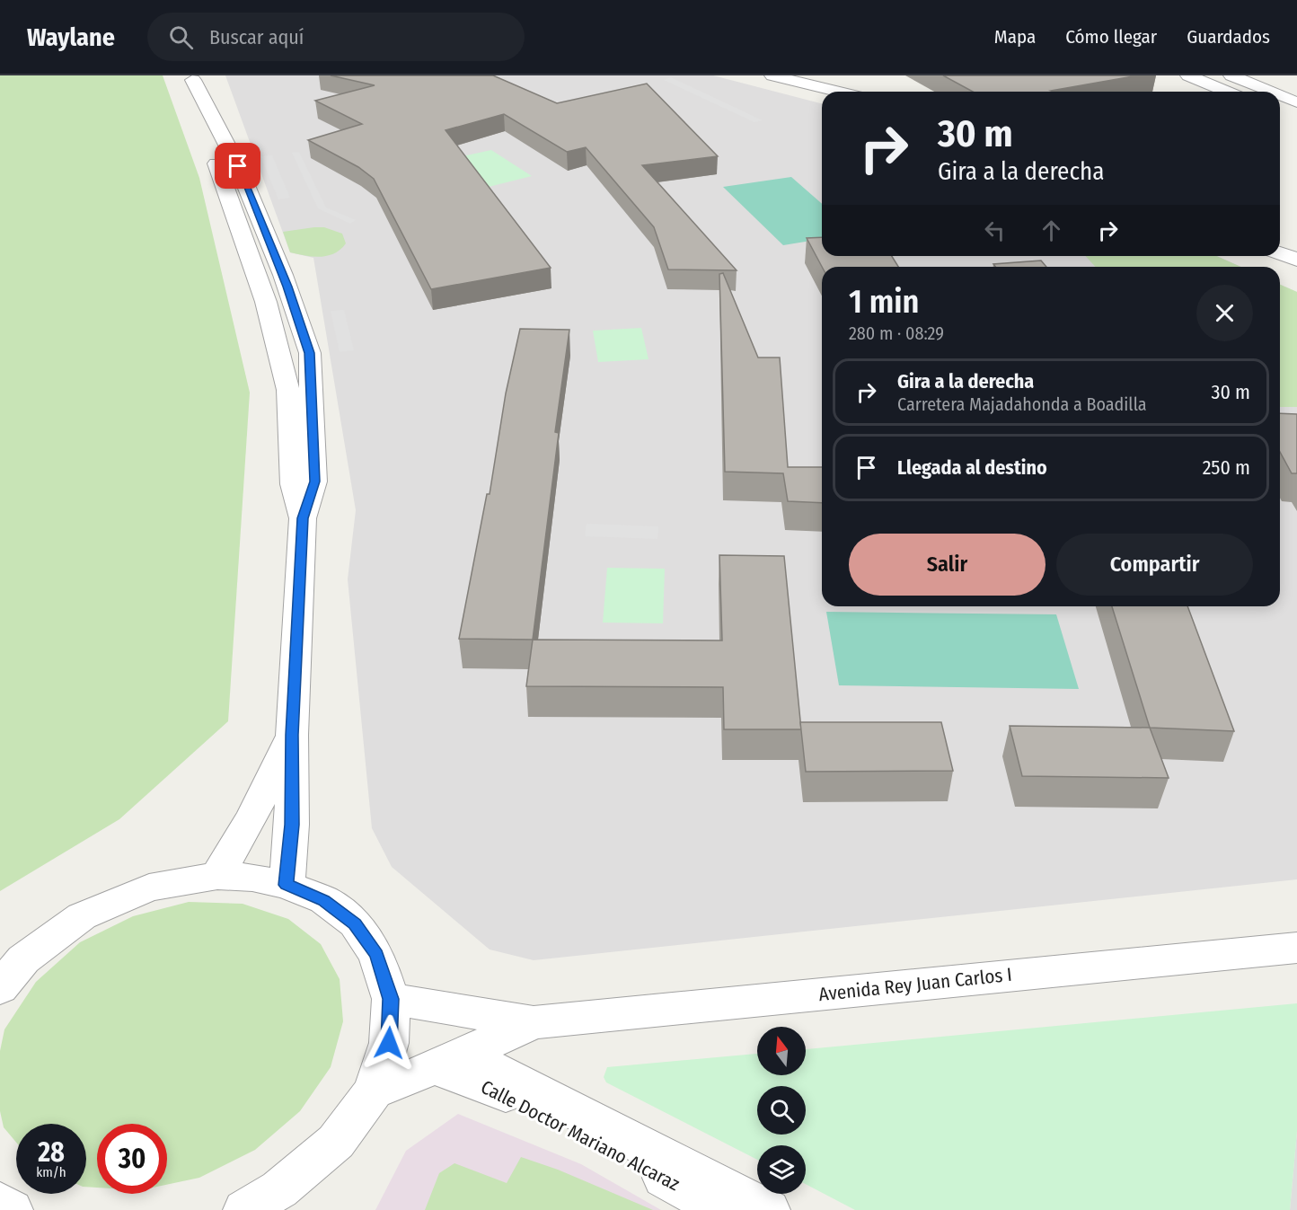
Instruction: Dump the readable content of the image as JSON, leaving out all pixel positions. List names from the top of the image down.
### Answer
{
  "streets": {
    "street": ["Avenida Rey Juan Carlos I", "Calle Doctor Mariano Alcaraz"]
  },
  "crossings": [
    ["Avenida Rey Juan Carlos I", "Calle Doctor Mariano Alcaraz"]
  ],
  "north": "top",
  "page": {
    "header": "Waylane",
    "search": "Buscar aquí",
    "nav": ["Mapa", "Cómo llegar", "Guardados"],
    "turn": ["30 m", "Gira a la derecha"],
    "heading": ["1 min", "280 m · 08:29"],
    "list": [
      {
        "name": "Gira a la derecha",
        "note": "Carretera Majadahonda a Boadilla",
        "value": "30 m"
      },
      {
        "name": "Llegada al destino",
        "value": "250 m"
      }
    ],
    "buttons": ["Salir", "Compartir"],
    "speed": "28 km/h",
    "limit": "30"
  }
}
